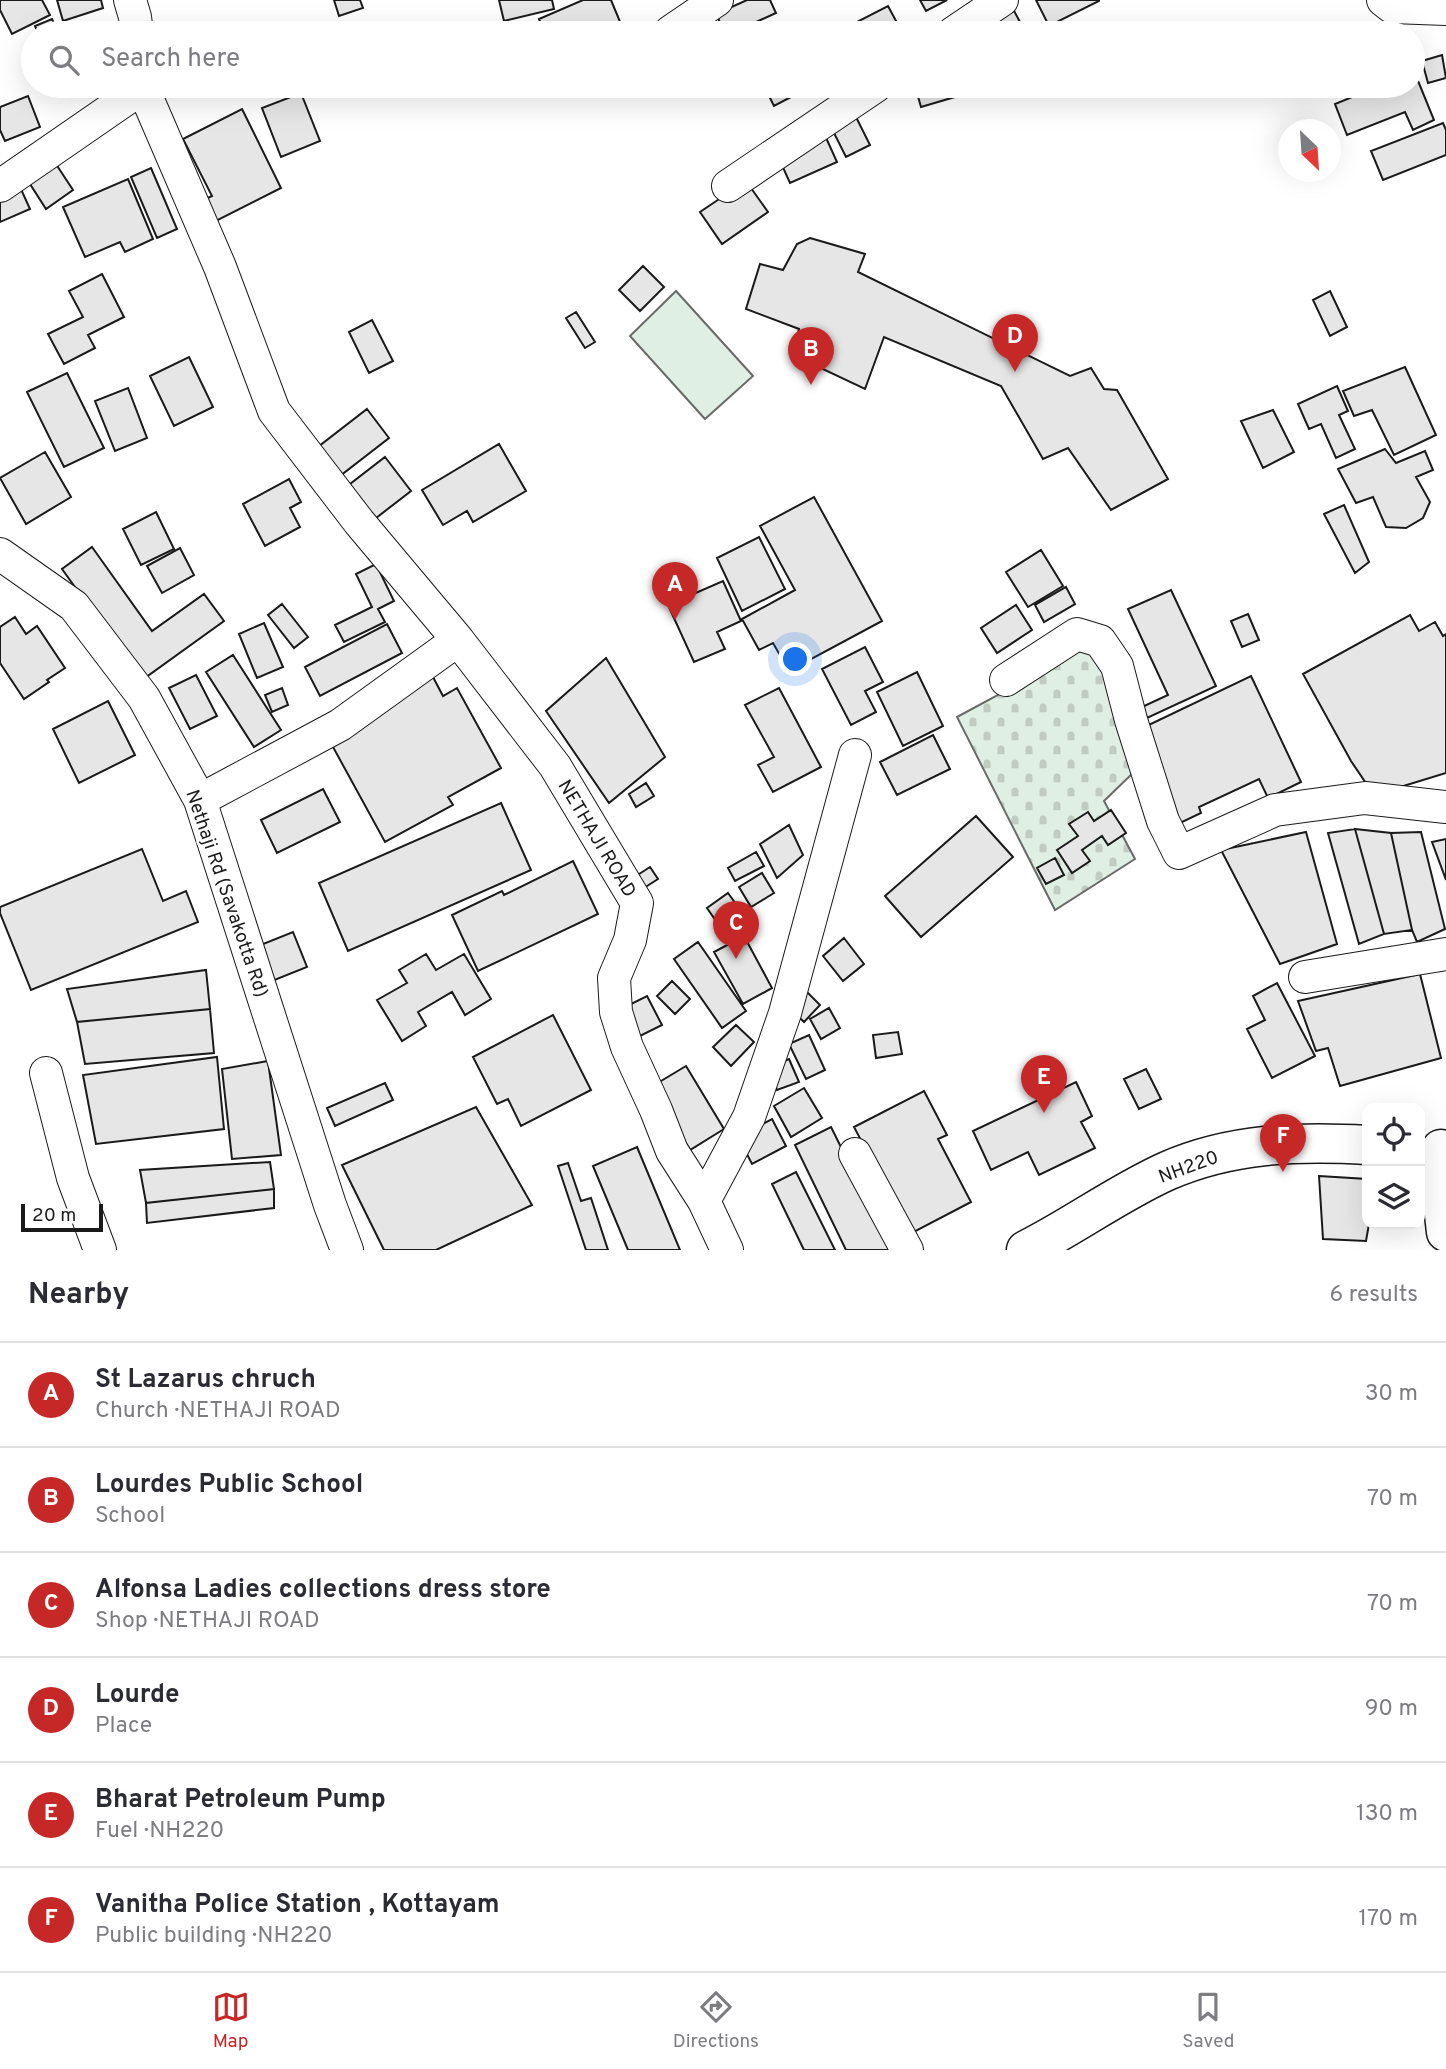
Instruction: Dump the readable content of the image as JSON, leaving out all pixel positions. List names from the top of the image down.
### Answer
{
  "streets": {
    "highway": ["NH220"],
    "street": ["NETHAJI ROAD", "Nethaji Rd (Savakotta Rd)"]
  },
  "scale_bar": "20 m",
  "north": "bottom right",
  "page": {
    "search": "Search here",
    "pins": [
      "D",
      "B",
      "A",
      "C",
      "E",
      "F"
    ],
    "scale": "20 m",
    "heading": ["Nearby", "6 results"],
    "list": [
      {
        "mark": "A",
        "name": "St Lazarus chruch",
        "note": "Church · NETHAJI ROAD",
        "value": "30 m"
      },
      {
        "mark": "B",
        "name": "Lourdes Public School",
        "note": "School",
        "value": "70 m"
      },
      {
        "mark": "C",
        "name": "Alfonsa Ladies collections dress store",
        "note": "Shop · NETHAJI ROAD",
        "value": "70 m"
      },
      {
        "mark": "D",
        "name": "Lourde",
        "note": "Place",
        "value": "90 m"
      },
      {
        "mark": "E",
        "name": "Bharat Petroleum Pump",
        "note": "Fuel · NH220",
        "value": "130 m"
      },
      {
        "mark": "F",
        "name": "Vanitha Police Station , Kottayam",
        "note": "Public building · NH220",
        "value": "170 m"
      }
    ],
    "nav": ["Map", "Directions", "Saved"]
  }
}
